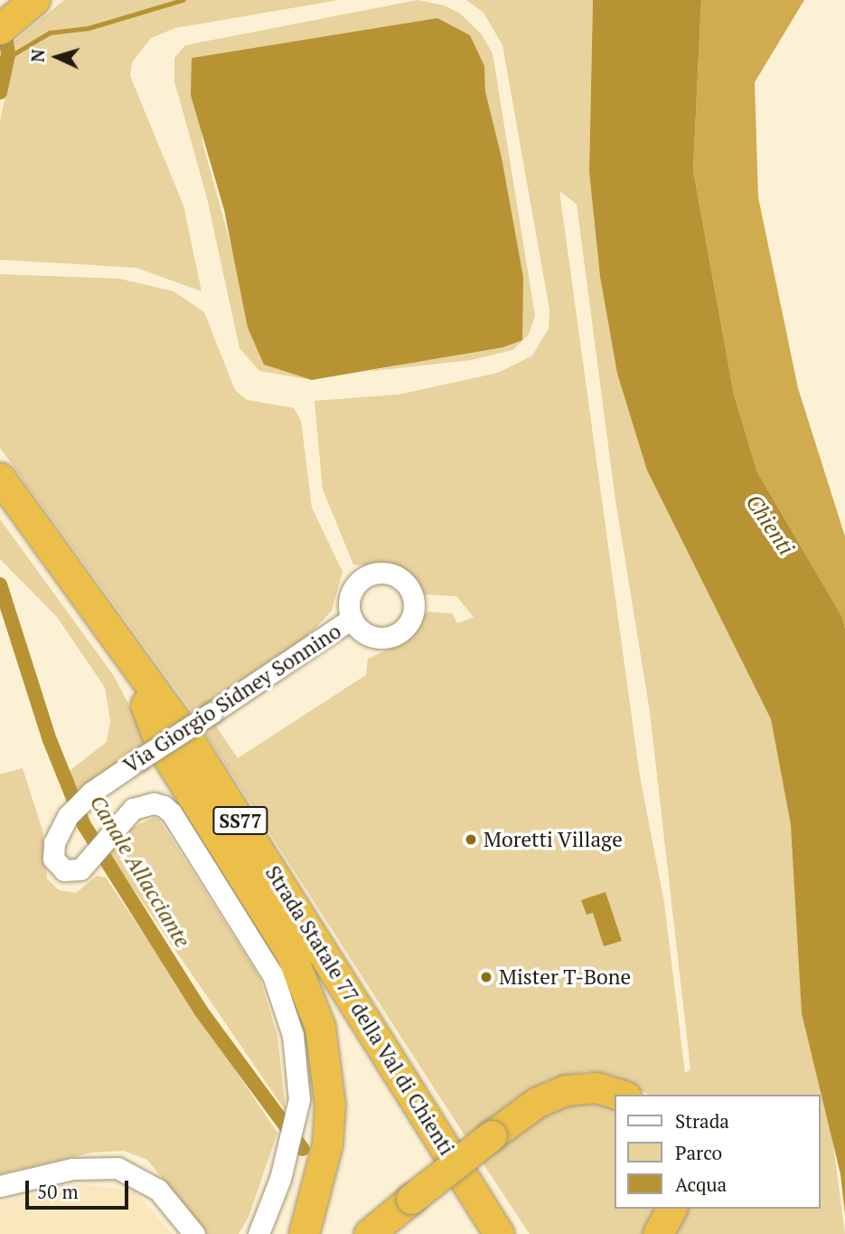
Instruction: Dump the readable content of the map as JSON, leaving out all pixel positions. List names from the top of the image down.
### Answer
{
  "streets": {
    "highway": ["SS77", "Strada Statale 77 della Val di Chienti"],
    "street": ["Via Giorgio Sidney Sonnino"]
  },
  "water": ["Chienti", "Canale Allacciante"],
  "places": ["Moretti Village", "Mister T-Bone"],
  "legend": ["Strada", "Parco", "Acqua"],
  "scale_bar": "50 m",
  "north": "left"
}
